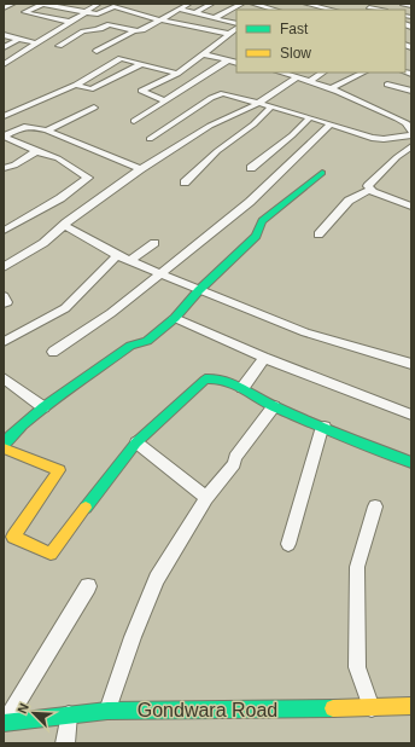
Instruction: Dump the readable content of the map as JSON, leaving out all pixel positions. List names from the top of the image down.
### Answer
{
  "streets": {
    "street": ["Gondwara Road"]
  },
  "legend": ["Fast", "Slow"],
  "north": "top left"
}
